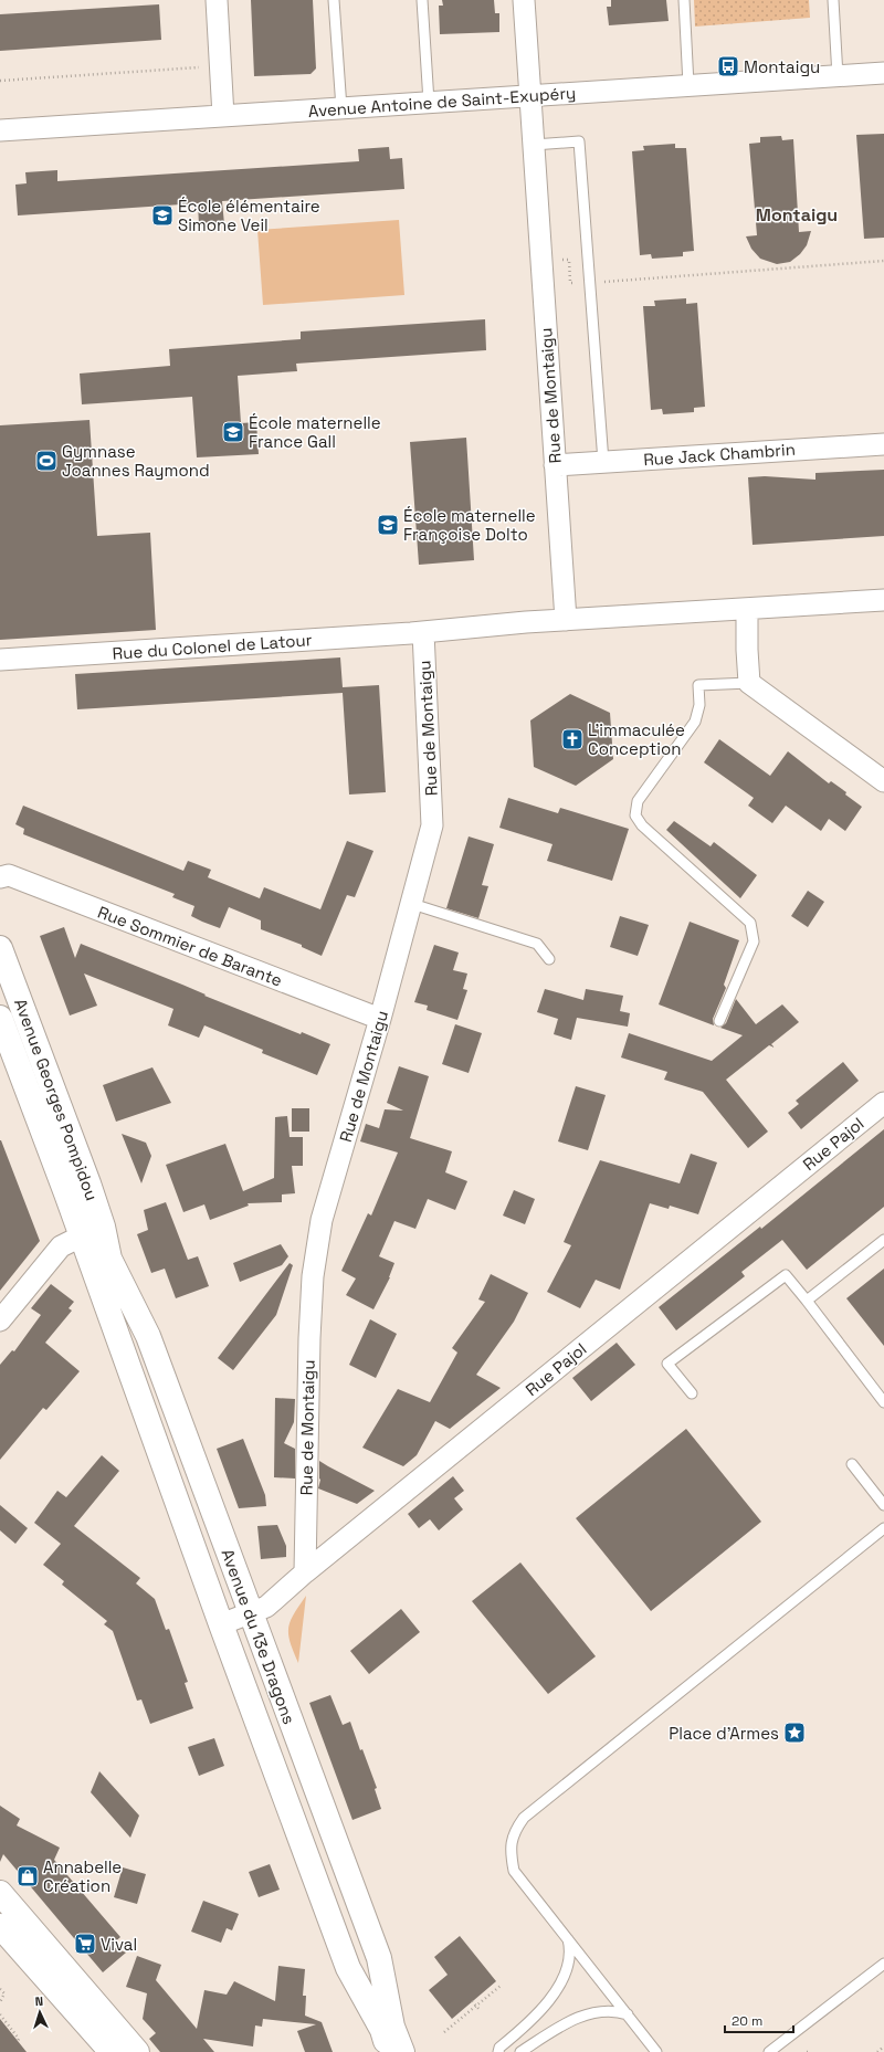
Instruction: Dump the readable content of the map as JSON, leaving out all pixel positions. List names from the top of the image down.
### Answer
{
  "streets": {
    "main road": ["Avenue Georges Pompidou", "Avenue du 13e Dragons"],
    "street": [
      "Avenue Antoine de Saint-Exupéry",
      "Rue de Montaigu",
      "Rue Jack Chambrin",
      "Rue du Colonel de Latour",
      "Rue Sommier de Barante",
      "Rue Pajol"
    ]
  },
  "crossings": [
    ["Avenue Antoine de Saint-Exupéry", "Rue de Montaigu"],
    ["Rue de Montaigu", "Rue Jack Chambrin"],
    ["Rue de Montaigu", "Rue du Colonel de Latour"],
    ["Rue de Montaigu", "Rue Sommier de Barante"],
    ["Rue de Montaigu", "Rue Pajol"],
    ["Avenue Georges Pompidou", "Avenue du 13e Dragons"],
    ["Rue Pajol", "Avenue du 13e Dragons"]
  ],
  "districts": ["Montaigu"],
  "places": {
    "bus stop": ["Montaigu"],
    "school or university": ["École élémentaire Simone Veil", "École maternelle France Gall", "École maternelle Françoise Dolto"],
    "sports": ["Gymnase Joannes Raymond"],
    "church": ["L'immaculée Conception"],
    "place": ["Place d'Armes"],
    "shop": ["Annabelle Création"],
    "supermarket": ["Vival"]
  },
  "scale_bar": "20 m",
  "north": "top"
}
